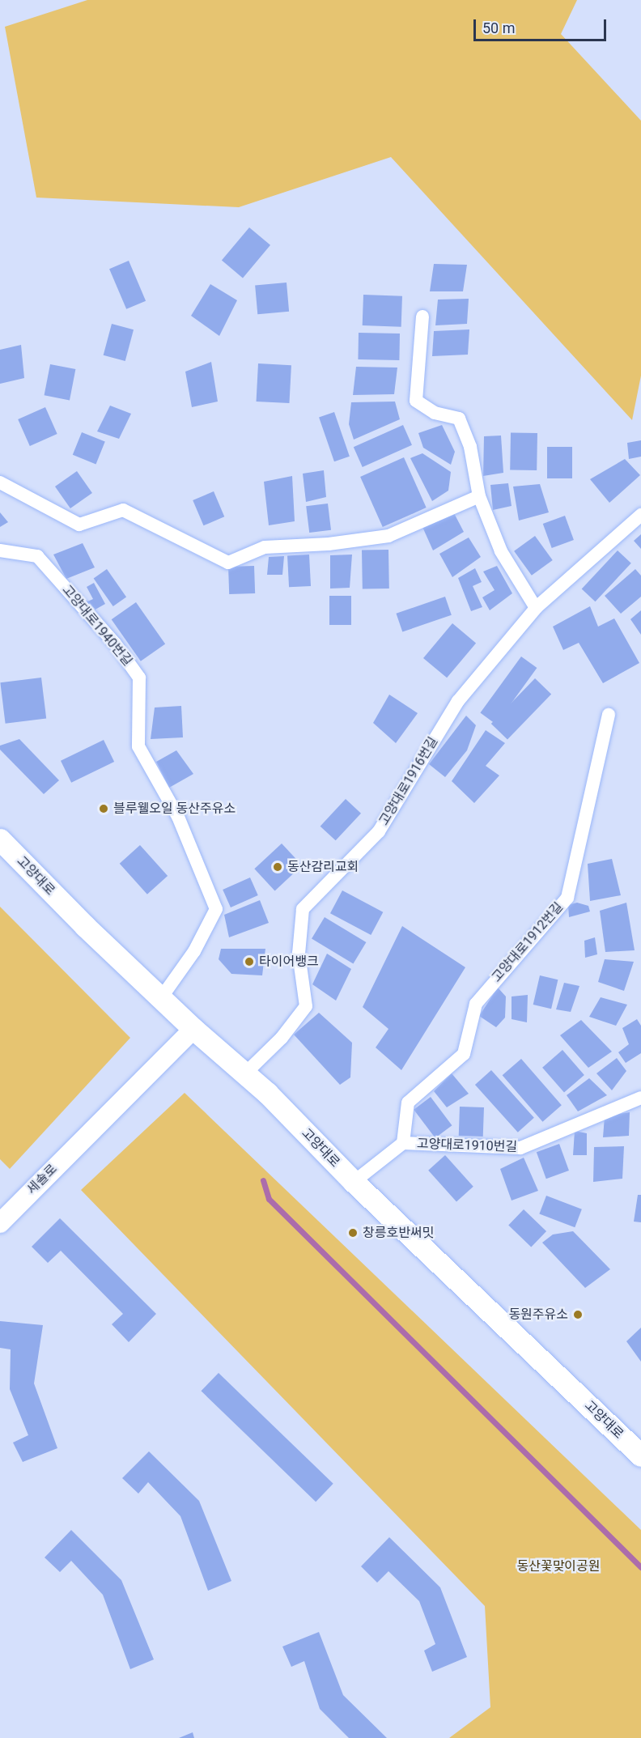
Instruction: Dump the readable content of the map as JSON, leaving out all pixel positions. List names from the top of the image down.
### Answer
{
  "streets": {
    "main road": ["고양대로"],
    "street": [
      "고양대로1940번길",
      "고양대로1916번길",
      "고양대로1912번길",
      "고양대로1910번길",
      "세솔로"
    ]
  },
  "crossings": [
    ["고양대로1940번길", "고양대로"],
    ["고양대로1916번길", "고양대로"],
    ["고양대로", "고양대로1910번길"],
    ["고양대로", "세솔로"],
    ["고양대로1912번길", "고양대로1910번길"]
  ],
  "parks": ["동산꽃맞이공원"],
  "places": [
    "블루웰오일 동산주유소",
    "동산감리교회",
    "타이어뱅크",
    "창릉호반써밋",
    "동원주유소"
  ],
  "scale_bar": "50 m"
}
